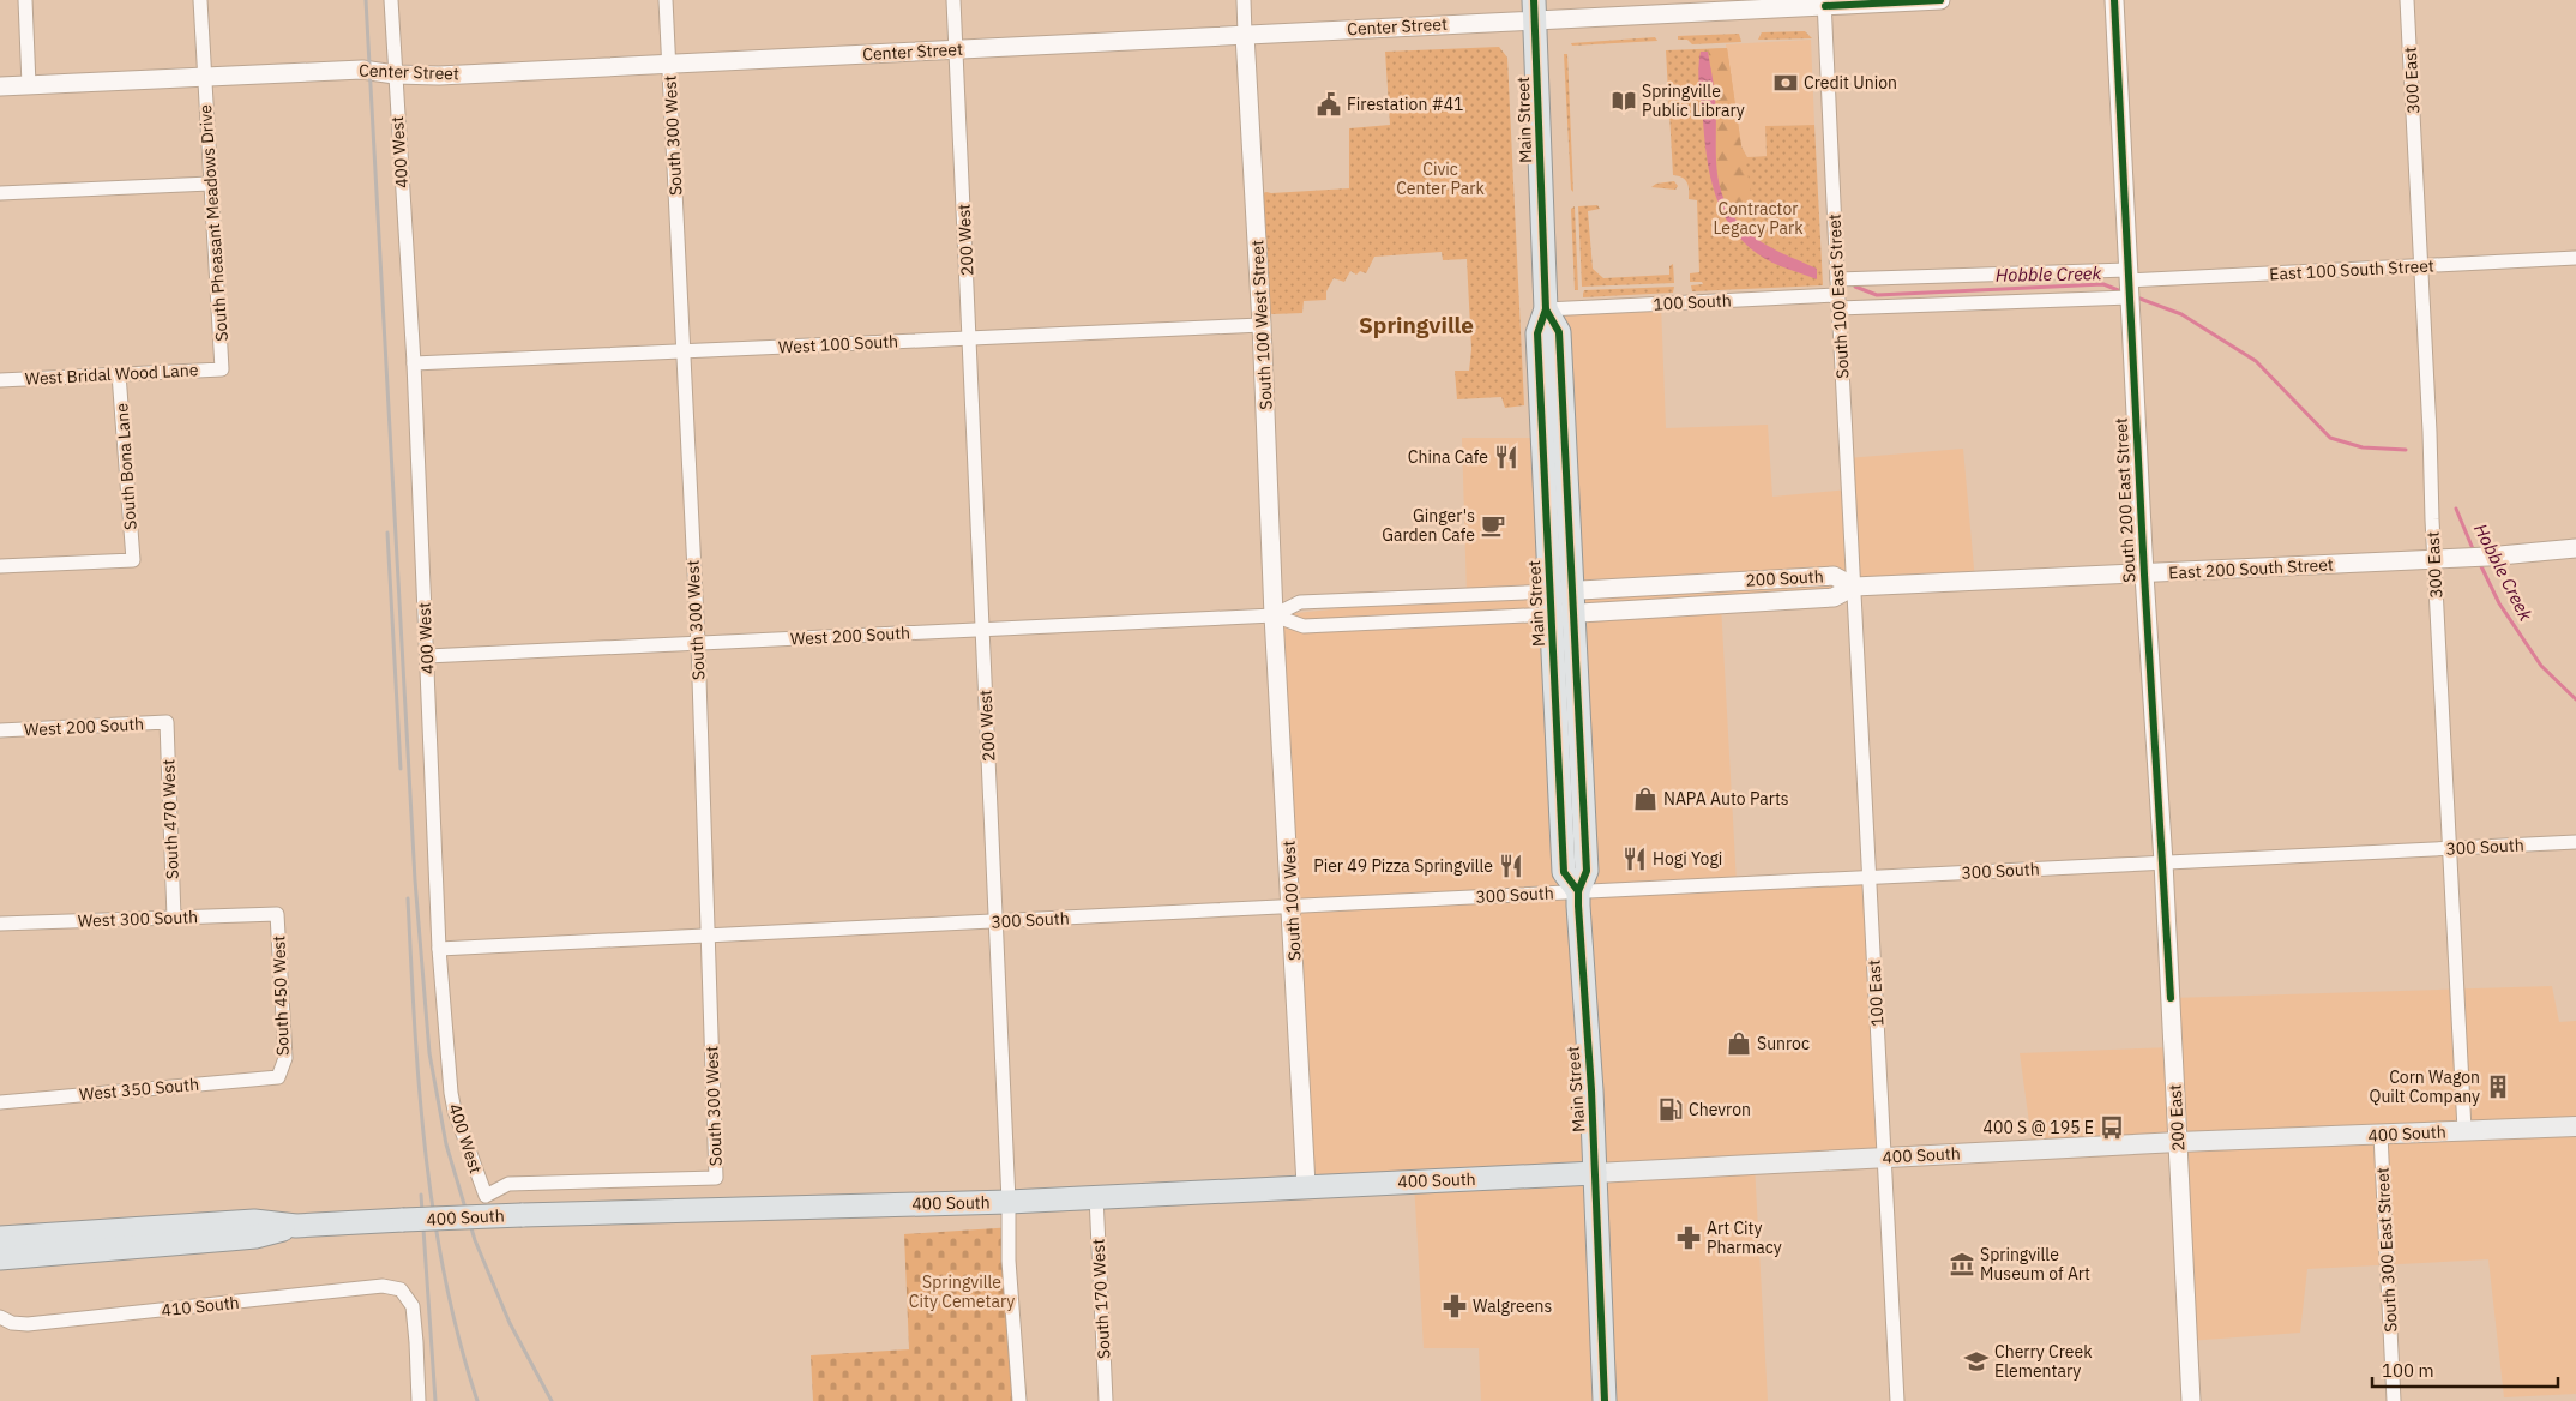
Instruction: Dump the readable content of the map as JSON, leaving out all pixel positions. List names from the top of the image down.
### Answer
{
  "streets": {
    "main road": ["Main Street", "400 South"],
    "street": [
      "Center Street",
      "300 East",
      "South 300 West",
      "400 West",
      "South Pheasant Meadows Drive",
      "200 West",
      "East 100 South Street",
      "South 100 East Street",
      "100 South",
      "South 100 West Street",
      "West 100 South",
      "West Bridal Wood Lane",
      "South Bona Lane",
      "South 200 East Street",
      "East 200 South Street",
      "200 South",
      "West 200 South",
      "South 470 West",
      "300 South",
      "South 100 West",
      "West 300 South",
      "100 East",
      "South 450 West",
      "West 350 South",
      "200 East",
      "South 300 East Street",
      "South 170 West",
      "410 South"
    ]
  },
  "crossings": [
    ["Center Street", "Main Street"],
    ["Center Street", "South 300 West"],
    ["Center Street", "400 West"],
    ["Center Street", "South Pheasant Meadows Drive"],
    ["Center Street", "200 West"],
    ["Center Street", "South 100 East Street"],
    ["Center Street", "South 100 West Street"],
    ["300 East", "East 100 South Street"],
    ["300 East", "East 200 South Street"],
    ["300 East", "300 South"],
    ["300 East", "400 South"],
    ["Main Street", "100 South"],
    ["Main Street", "200 South"],
    ["Main Street", "300 South"],
    ["Main Street", "400 South"],
    ["South 300 West", "West 100 South"],
    ["South 300 West", "West 200 South"],
    ["South 300 West", "300 South"],
    ["South 300 West", "400 South"],
    ["400 West", "West 100 South"],
    ["400 West", "West 200 South"],
    ["400 West", "300 South"],
    ["400 West", "400 South"],
    ["South Pheasant Meadows Drive", "West Bridal Wood Lane"],
    ["200 West", "West 100 South"],
    ["200 West", "West 200 South"],
    ["200 West", "300 South"],
    ["200 West", "400 South"],
    ["East 100 South Street", "South 100 East Street"],
    ["East 100 South Street", "100 South"],
    ["East 100 South Street", "South 200 East Street"],
    ["South 100 East Street", "100 South"],
    ["South 100 East Street", "East 200 South Street"],
    ["South 100 East Street", "200 South"],
    ["South 100 East Street", "100 East"],
    ["South 100 West Street", "West 100 South"],
    ["South 100 West Street", "200 South"],
    ["South 100 West Street", "West 200 South"],
    ["South 100 West Street", "South 100 West"],
    ["West Bridal Wood Lane", "South Bona Lane"],
    ["South 200 East Street", "East 200 South Street"],
    ["South 200 East Street", "300 South"],
    ["South 200 East Street", "200 East"],
    ["East 200 South Street", "200 South"],
    ["East 200 South Street", "100 East"],
    ["200 South", "West 200 South"],
    ["200 South", "South 100 West"],
    ["200 South", "100 East"],
    ["West 200 South", "South 470 West"],
    ["West 200 South", "South 100 West"],
    ["South 470 West", "West 300 South"],
    ["300 South", "South 100 West"],
    ["300 South", "100 East"],
    ["South 100 West", "400 South"],
    ["West 300 South", "South 450 West"],
    ["100 East", "400 South"],
    ["South 450 West", "West 350 South"],
    ["200 East", "400 South"],
    ["400 South", "South 300 East Street"],
    ["400 South", "South 170 West"]
  ],
  "districts": ["Springville"],
  "water": ["Hobble Creek"],
  "parks": ["Civic Center Park", "Contractor Legacy Park", "Springville City Cemetary"],
  "places": {
    "bank": ["Credit Union"],
    "library": ["Springville Public Library"],
    "public building": ["Firestation #41"],
    "restaurant": ["China Cafe", "Hogi Yogi", "Pier 49 Pizza Springville"],
    "cafe": ["Ginger's Garden Cafe"],
    "shop": ["NAPA Auto Parts", "Sunroc"],
    "building": ["Corn Wagon Quilt Company"],
    "fuel station": ["Chevron"],
    "bus stop": ["400 S @ 195 E"],
    "pharmacy": ["Art City Pharmacy", "Walgreens"],
    "museum": ["Springville Museum of Art"],
    "school or university": ["Cherry Creek Elementary"]
  },
  "scale_bar": "100 m"
}
